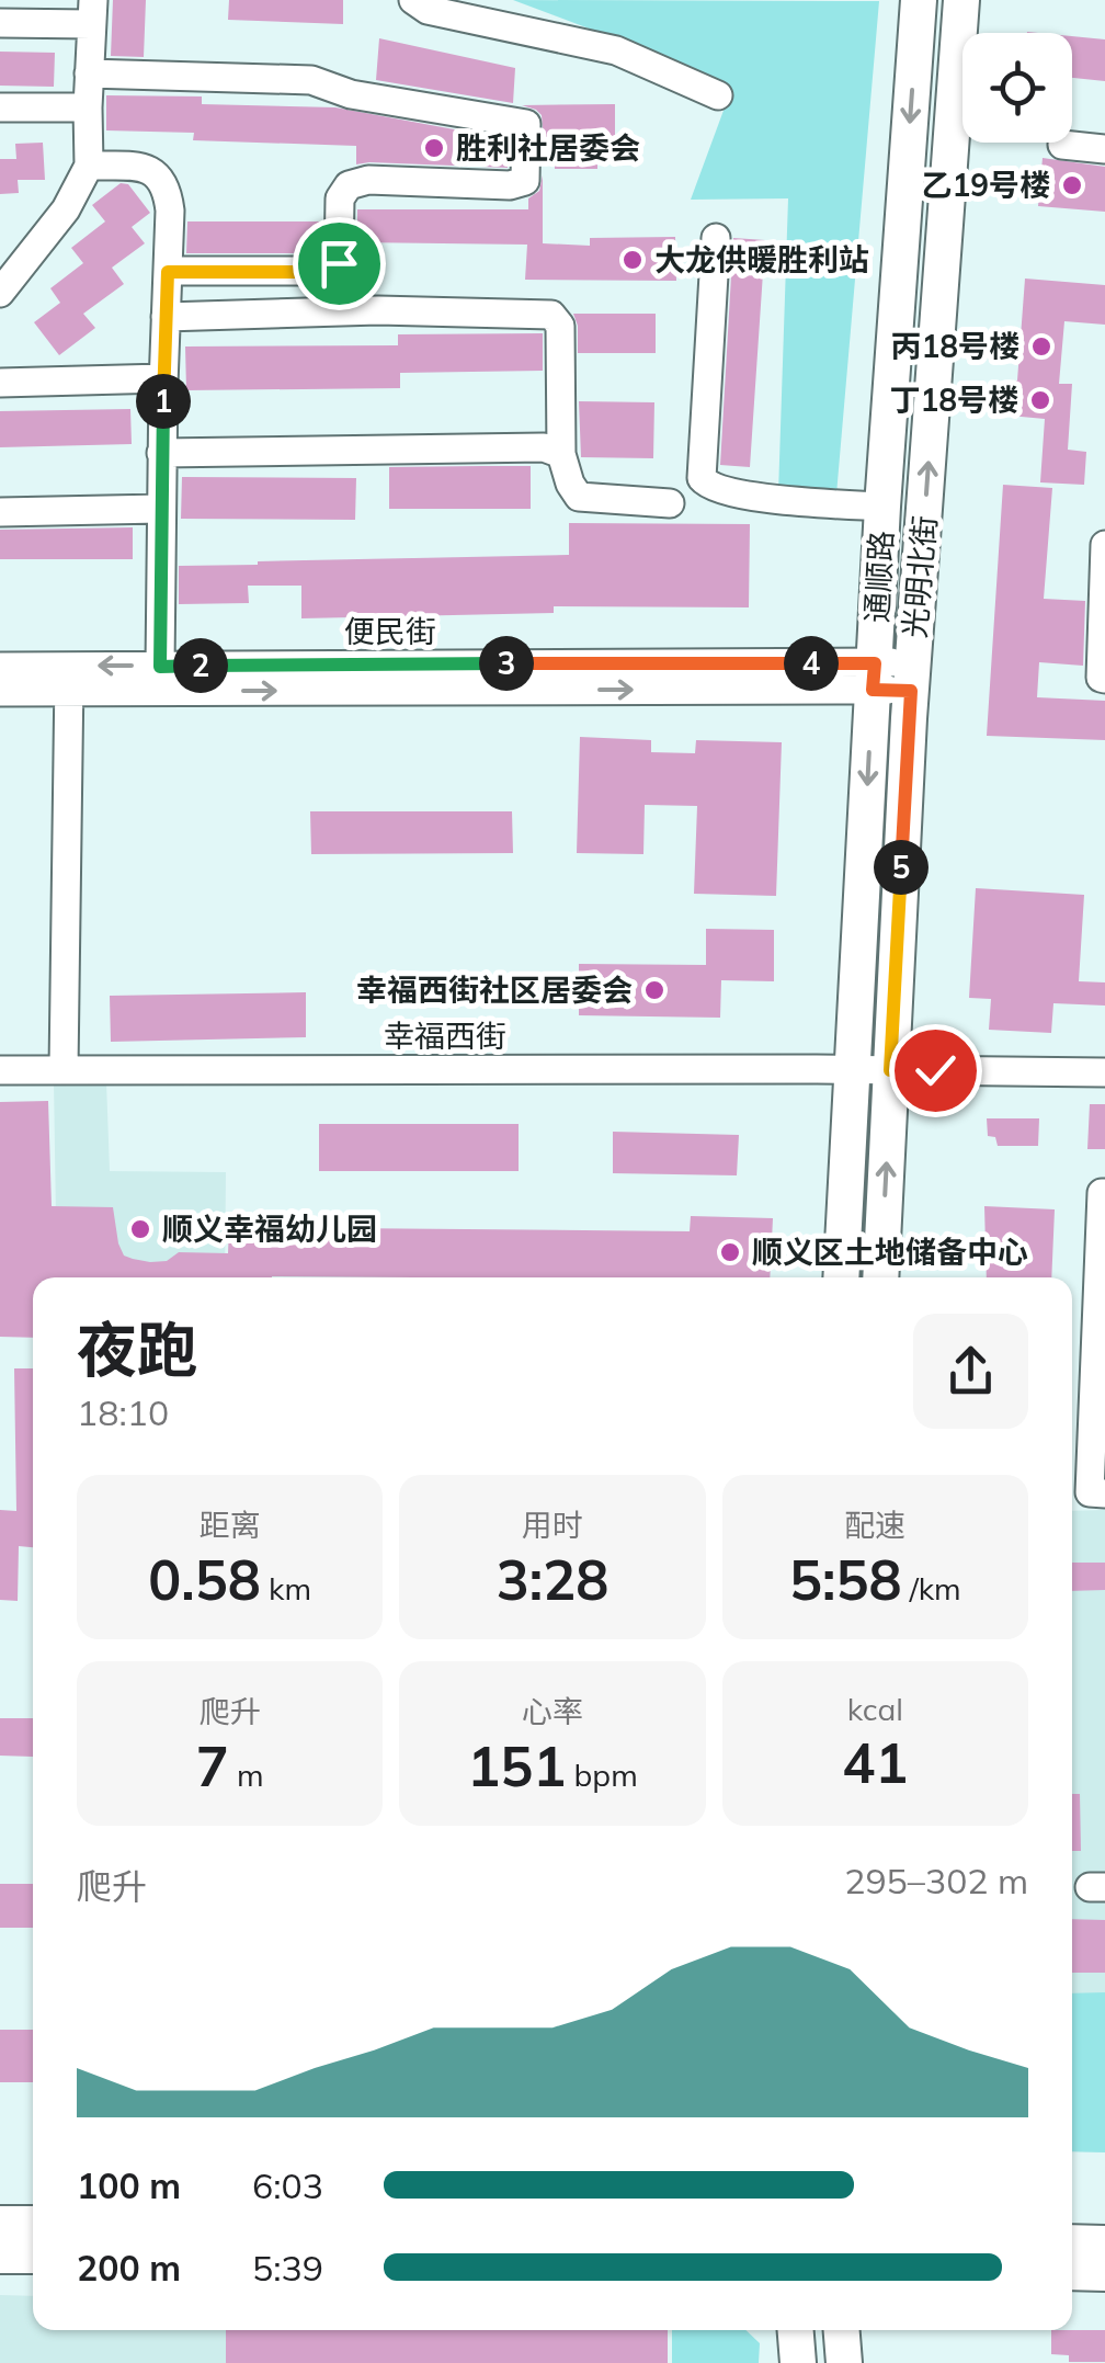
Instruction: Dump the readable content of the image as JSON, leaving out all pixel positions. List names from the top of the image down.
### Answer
{
  "streets": {
    "main road": ["通顺路", "光明北街"],
    "street": ["便民街", "幸福西街"]
  },
  "crossings": [
    ["通顺路", "便民街"],
    ["通顺路", "幸福西街"],
    ["光明北街", "便民街"],
    ["光明北街", "幸福西街"]
  ],
  "one_way": ["通顺路", "光明北街"],
  "places": [
    "胜利社居委会",
    "乙19号楼",
    "大龙供暖胜利站",
    "丙18号楼",
    "丁18号楼",
    "幸福西街社区居委会",
    "顺义幸福幼儿园",
    "顺义区土地储备中心"
  ],
  "page": {
    "pins": [
      "1",
      "3",
      "4",
      "2",
      "5"
    ],
    "heading": ["夜跑", "18:10"],
    "stats": [
      ["距离", "0.58 km"],
      ["用时", "3:28"],
      ["配速", "5:58 /km"],
      ["爬升", "7 m"],
      ["心率", "151 bpm"],
      ["kcal", "41"]
    ],
    "chart": ["爬升", "295–302 m"],
    "list": [
      {
        "name": "100 m",
        "note": "6:03"
      },
      {
        "name": "200 m",
        "note": "5:39"
      }
    ]
  }
}
